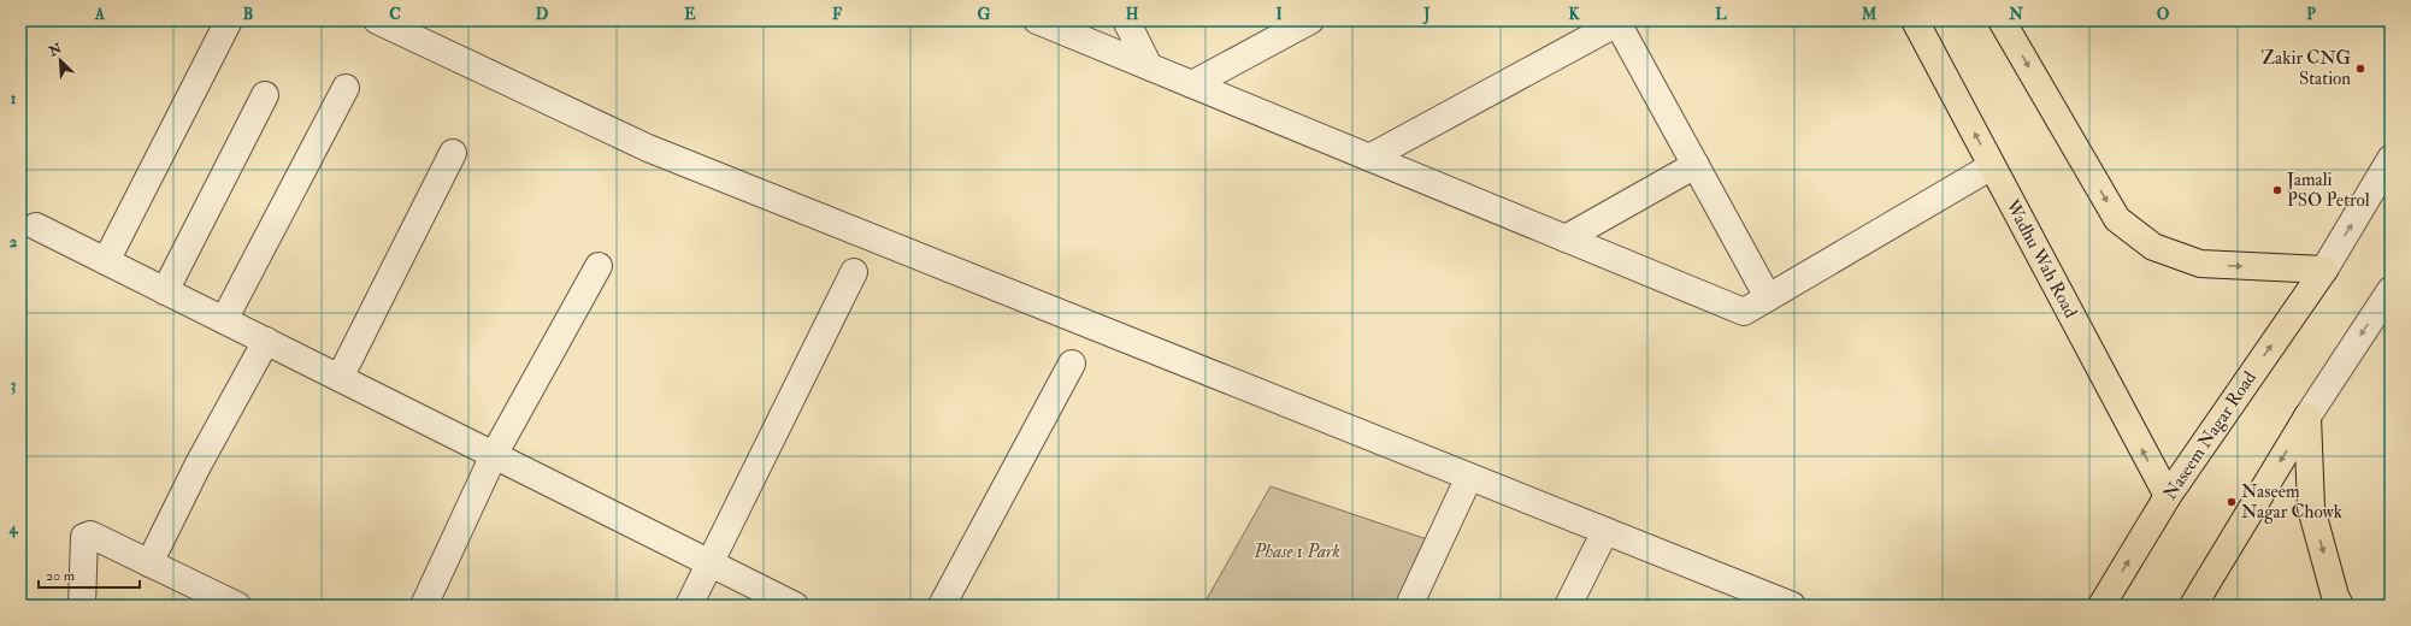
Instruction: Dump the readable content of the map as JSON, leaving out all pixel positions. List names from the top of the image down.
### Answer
{
  "streets": {
    "main road": ["Wadhu Wah Road", "Naseem Nagar Road"]
  },
  "crossings": [
    ["Wadhu Wah Road", "Naseem Nagar Road"]
  ],
  "one_way": ["Wadhu Wah Road"],
  "parks": ["Phase 1 Park"],
  "places": ["Zakir CNG Station", "Jamali PSO Petrol", "Naseem Nagar Chowk"],
  "scale_bar": "20 m",
  "north": "top left",
  "grid": {
    "columns": [
      "A",
      "B",
      "C",
      "D",
      "E",
      "F",
      "G",
      "H",
      "I",
      "J",
      "K",
      "L",
      "M",
      "N",
      "O",
      "P"
    ],
    "rows": [
      "1",
      "2",
      "3",
      "4"
    ]
  }
}
